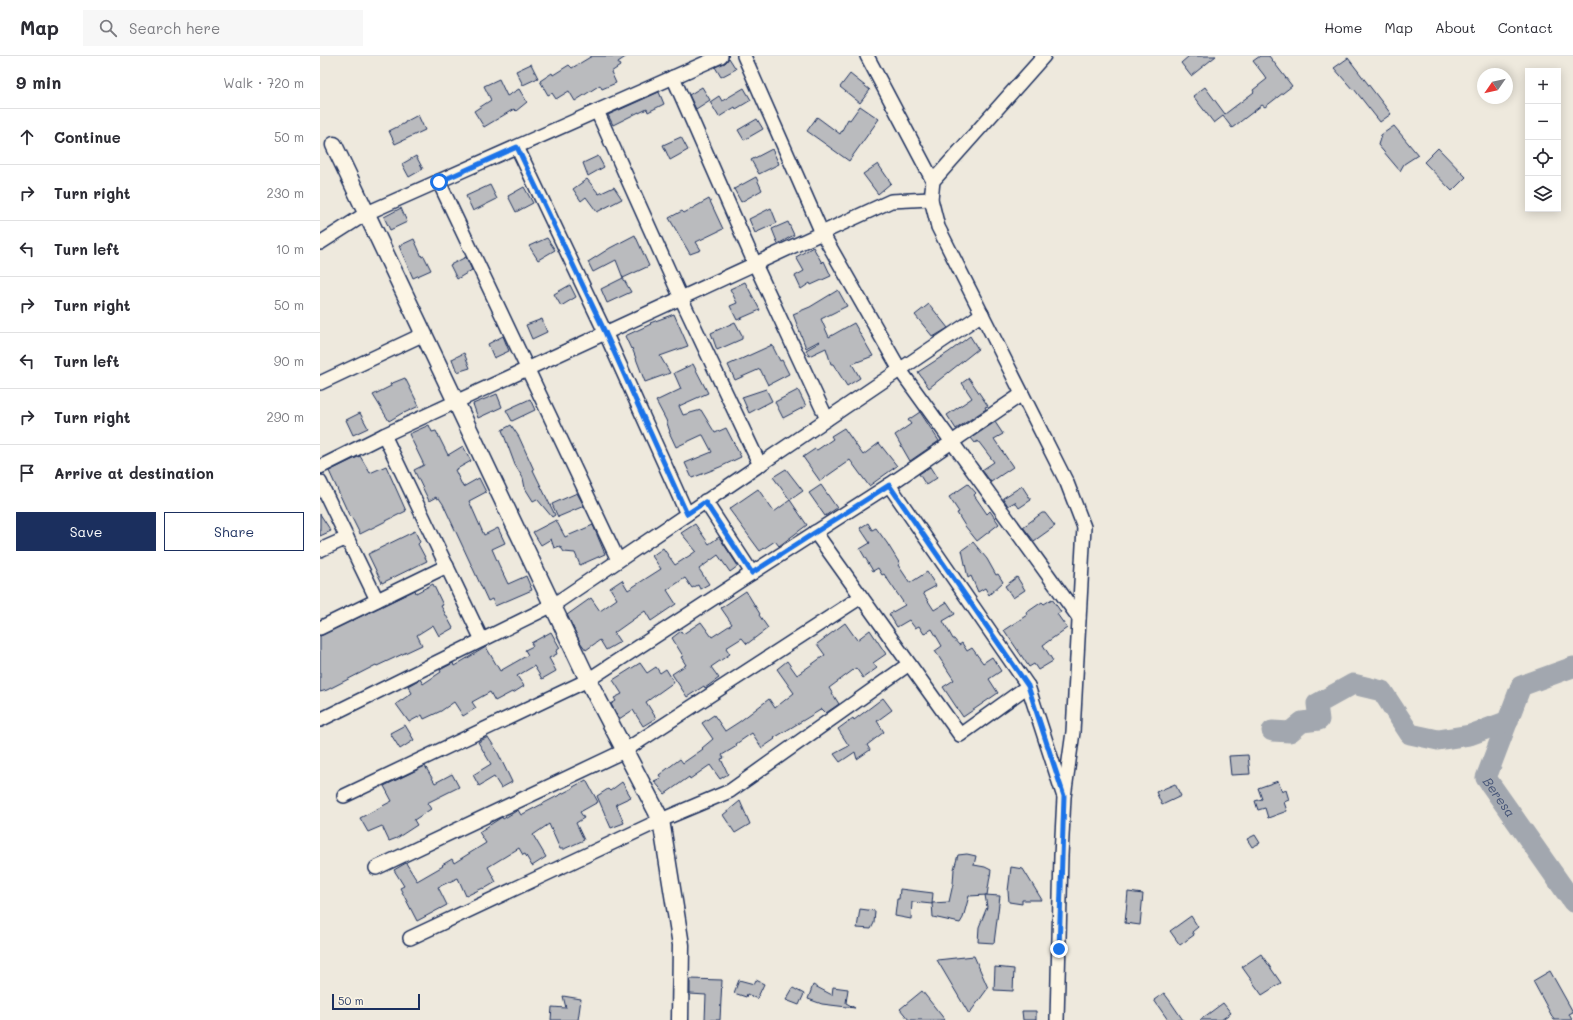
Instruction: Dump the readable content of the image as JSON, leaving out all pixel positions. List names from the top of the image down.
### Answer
{
  "water": ["Beresa"],
  "scale_bar": "50 m",
  "north": "bottom left",
  "page": {
    "header": "Map",
    "search": "Search here",
    "nav": [
      "Home",
      "Map",
      "About",
      "Contact"
    ],
    "heading": ["9 min", "Walk · 720 m"],
    "map_buttons": ["+", "−"],
    "list": [
      ["Continue", "50 m"],
      ["Turn right", "230 m"],
      ["Turn left", "10 m"],
      ["Turn right", "50 m"],
      ["Turn left", "90 m"],
      ["Turn right", "290 m"],
      "Arrive at destination"
    ],
    "buttons": ["Save", "Share"],
    "scale": "50 m"
  }
}
